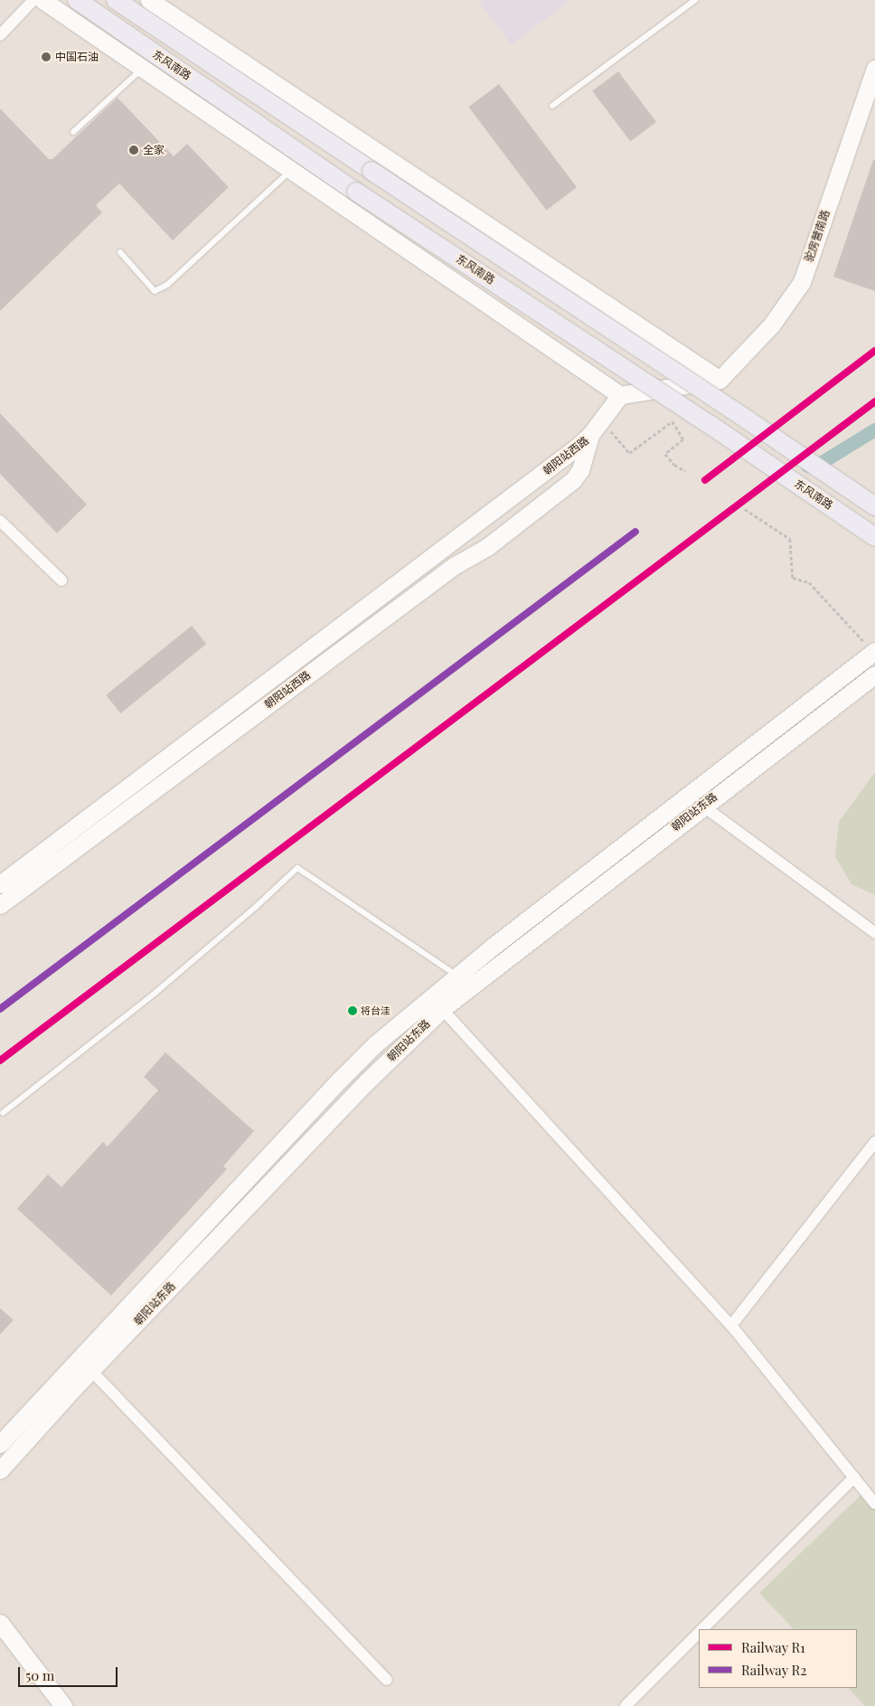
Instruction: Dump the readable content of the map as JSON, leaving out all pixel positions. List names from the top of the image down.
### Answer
{
  "streets": {
    "main road": [
      "东风南路",
      "驼房营南路",
      "朝阳站西路",
      "朝阳站东路"
    ]
  },
  "places": ["中国石油", "全家", "将台洼"],
  "lines": ["rail line R1", "rail line R2"],
  "legend": ["Railway R1", "Railway R2"],
  "scale_bar": "50 m"
}
